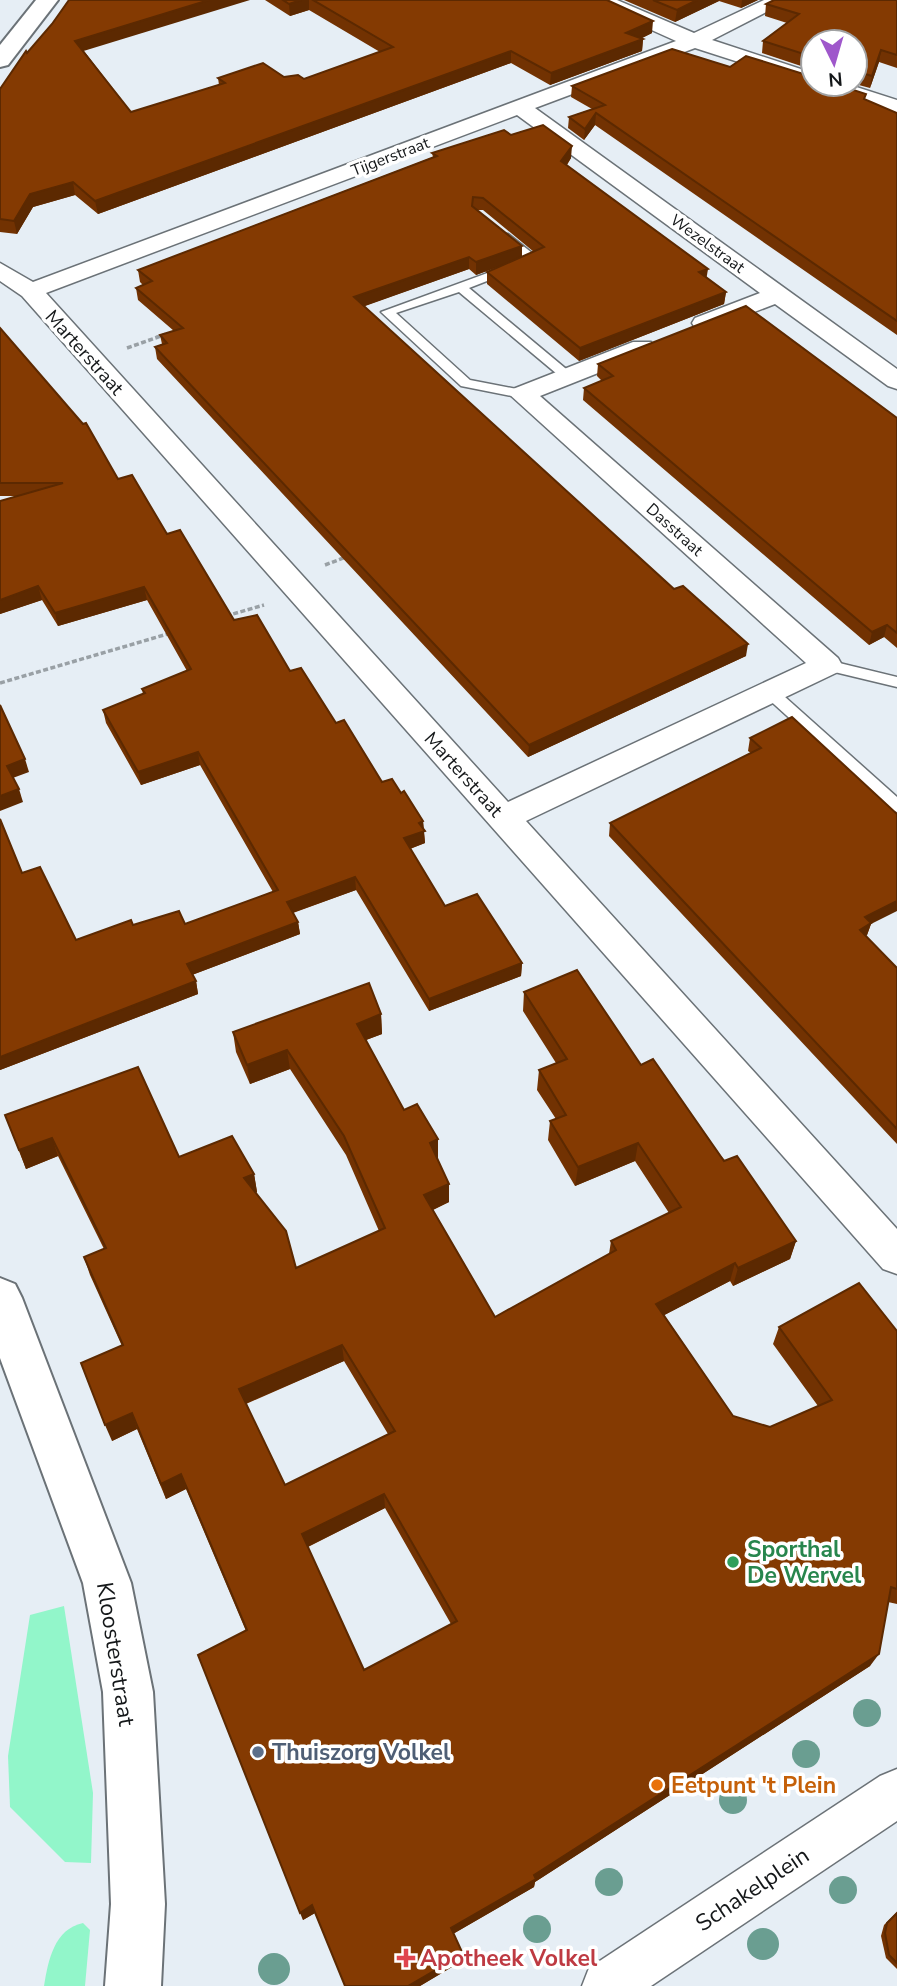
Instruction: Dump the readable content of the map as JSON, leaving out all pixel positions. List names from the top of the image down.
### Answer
{
  "streets": {
    "street": [
      "Tijgerstraat",
      "Wezelstraat",
      "Marterstraat",
      "Dasstraat",
      "Kloosterstraat",
      "Schakelplein"
    ]
  },
  "crossings": [
    ["Tijgerstraat", "Wezelstraat"],
    ["Tijgerstraat", "Marterstraat"]
  ],
  "places": {
    "other": ["Sporthal De Wervel", "Thuiszorg Volkel", "Eetpunt 't Plein"],
    "health": ["Apotheek Volkel"]
  },
  "north": "bottom"
}
